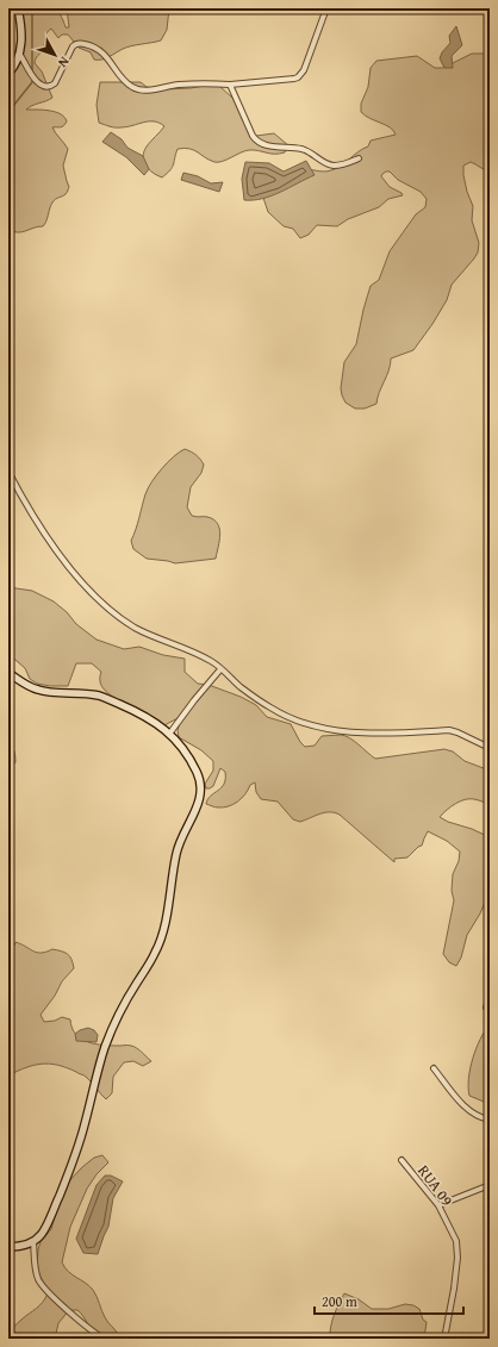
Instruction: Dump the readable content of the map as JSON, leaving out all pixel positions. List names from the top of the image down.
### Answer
{
  "streets": {
    "street": ["RUA 09"]
  },
  "scale_bar": "200 m",
  "north": "bottom right"
}
